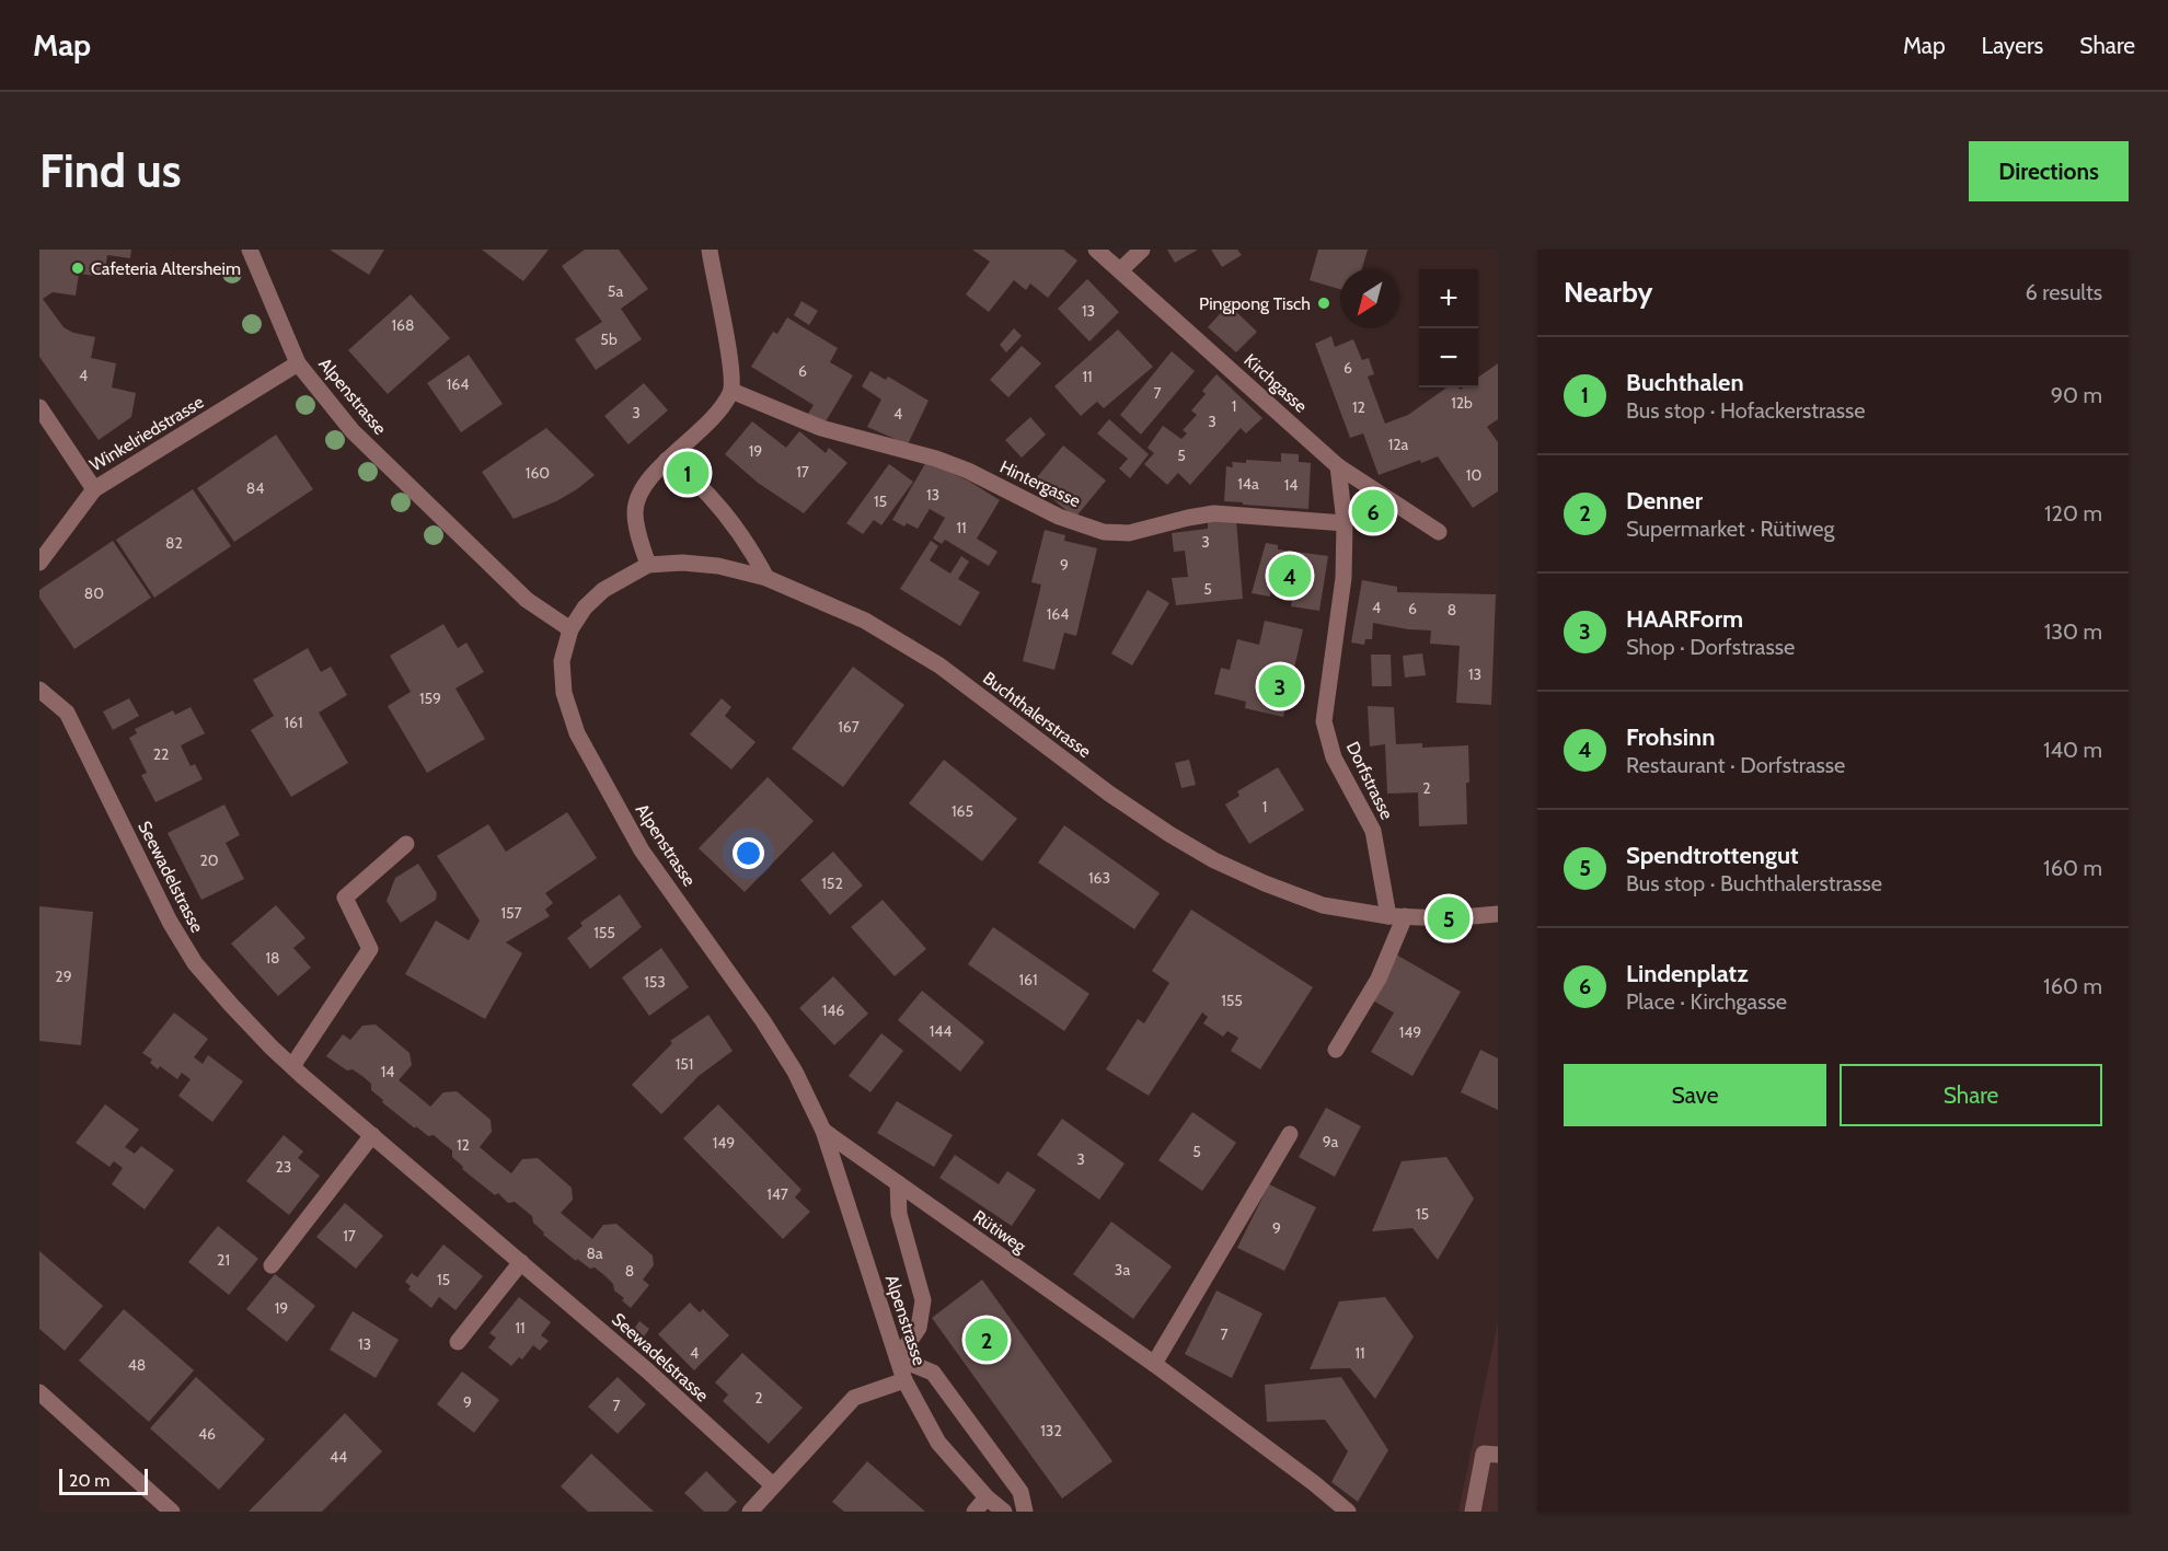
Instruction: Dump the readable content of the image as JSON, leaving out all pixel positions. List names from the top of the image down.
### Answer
{
  "streets": {
    "street": [
      "Kirchgasse",
      "Alpenstrasse",
      "Winkelriedstrasse",
      "Hintergasse",
      "Buchthalerstrasse",
      "Dorfstrasse",
      "Seewadelstrasse",
      "Rütiweg"
    ]
  },
  "crossings": [
    ["Kirchgasse", "Dorfstrasse"],
    ["Alpenstrasse", "Winkelriedstrasse"],
    ["Alpenstrasse", "Buchthalerstrasse"],
    ["Alpenstrasse", "Rütiweg"],
    ["Hintergasse", "Dorfstrasse"],
    ["Buchthalerstrasse", "Dorfstrasse"]
  ],
  "places": ["Cafeteria Altersheim", "Pingpong Tisch"],
  "house_numbers": [
    "5a",
    "13",
    "168",
    "5b",
    "6",
    "6",
    "4",
    "11",
    "164",
    "7",
    "12b",
    "1",
    "12",
    "3",
    "4",
    "3",
    "12a",
    "19",
    "5",
    "17",
    "160",
    "10",
    "14a",
    "14",
    "84",
    "13",
    "15",
    "11",
    "3",
    "82",
    "9",
    "5",
    "80",
    "4",
    "6",
    "8",
    "164",
    "13",
    "159",
    "161",
    "167",
    "22",
    "2",
    "1",
    "165",
    "20",
    "163",
    "152",
    "157",
    "155",
    "18",
    "29",
    "161",
    "153",
    "155",
    "146",
    "144",
    "149",
    "151",
    "14",
    "9a",
    "149",
    "12",
    "5",
    "3",
    "23",
    "147",
    "15",
    "9",
    "17",
    "8a",
    "21",
    "3a",
    "8",
    "15",
    "19",
    "11",
    "7",
    "13",
    "4",
    "11",
    "48",
    "2",
    "9",
    "7",
    "132",
    "46",
    "44"
  ],
  "scale_bar": "20 m",
  "north": "bottom left",
  "page": {
    "header": "Map",
    "nav": ["Map", "Layers", "Share"],
    "buttons": [
      "Directions",
      ["Save", "Share"]
    ],
    "title": "Find us",
    "heading": ["Nearby", "6 results"],
    "map_buttons": ["+", "−"],
    "list": [
      {
        "mark": "1",
        "name": "Buchthalen",
        "note": "Bus stop · Hofackerstrasse",
        "value": "90 m"
      },
      {
        "mark": "2",
        "name": "Denner",
        "note": "Supermarket · Rütiweg",
        "value": "120 m"
      },
      {
        "mark": "3",
        "name": "HAARForm",
        "note": "Shop · Dorfstrasse",
        "value": "130 m"
      },
      {
        "mark": "4",
        "name": "Frohsinn",
        "note": "Restaurant · Dorfstrasse",
        "value": "140 m"
      },
      {
        "mark": "5",
        "name": "Spendtrottengut",
        "note": "Bus stop · Buchthalerstrasse",
        "value": "160 m"
      },
      {
        "mark": "6",
        "name": "Lindenplatz",
        "note": "Place · Kirchgasse",
        "value": "160 m"
      }
    ],
    "pins": [
      "1",
      "6",
      "4",
      "3",
      "5",
      "2"
    ],
    "scale": "20 m"
  }
}
